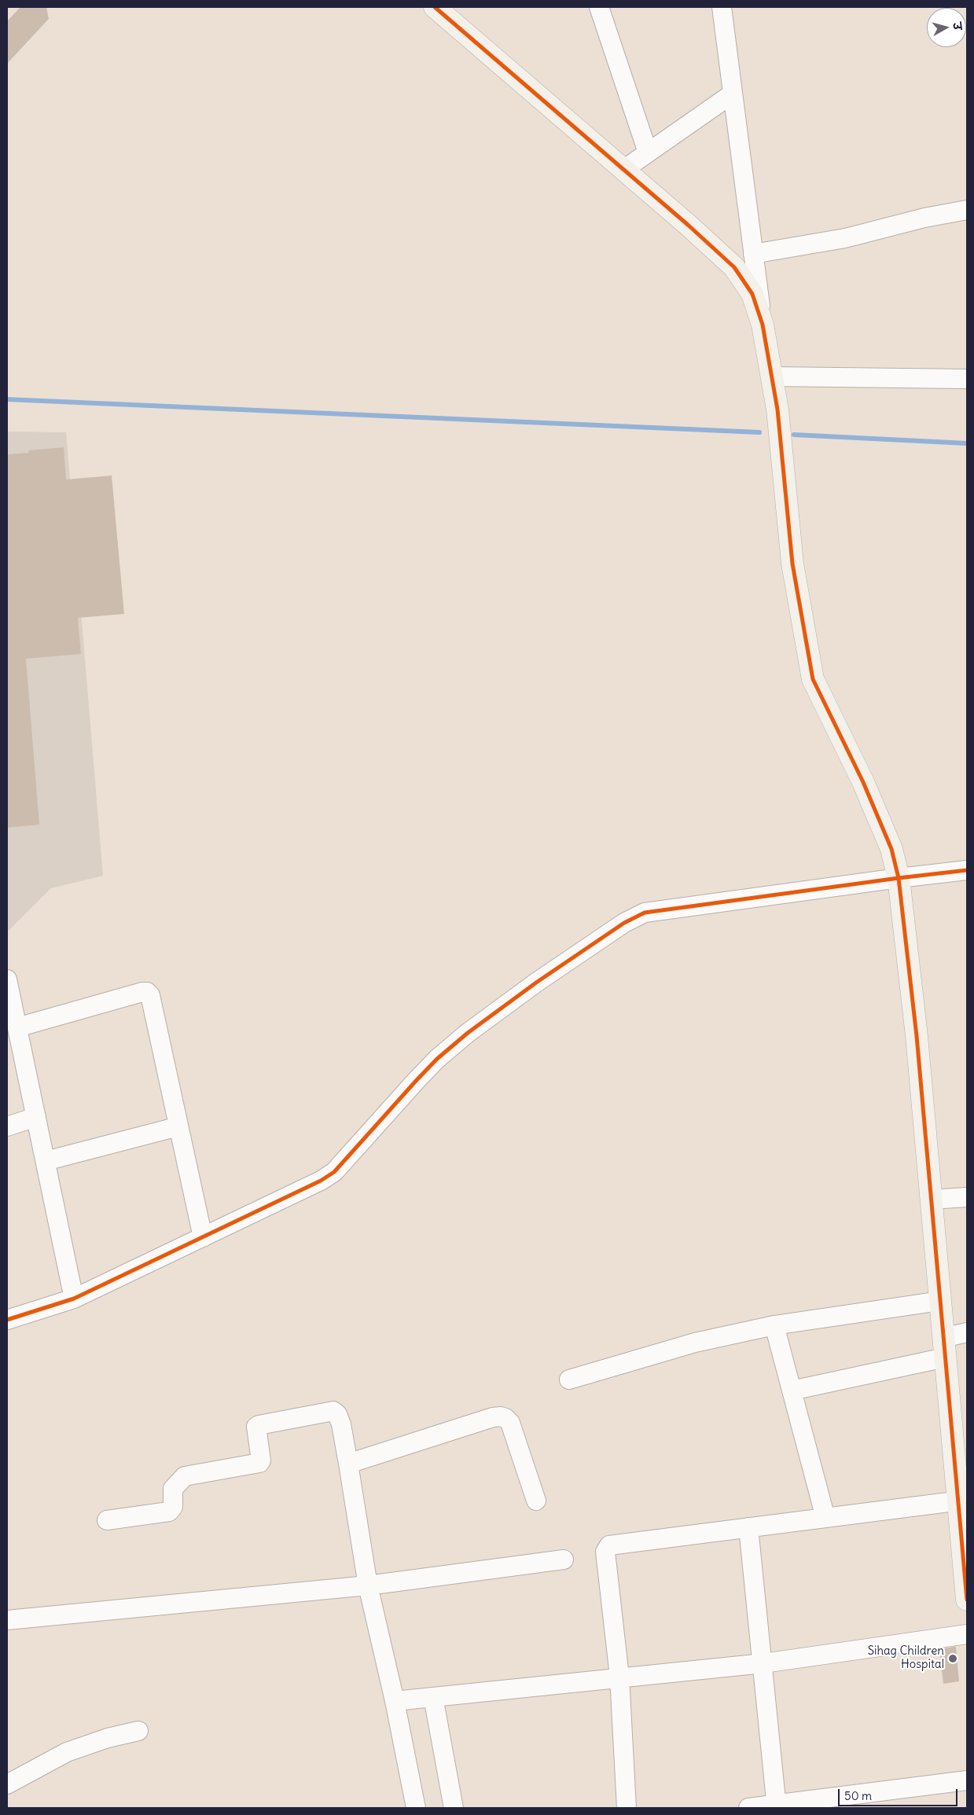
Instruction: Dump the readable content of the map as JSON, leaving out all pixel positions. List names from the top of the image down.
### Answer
{
  "places": ["Sihag Children Hospital"],
  "scale_bar": "50 m",
  "north": "right"
}
